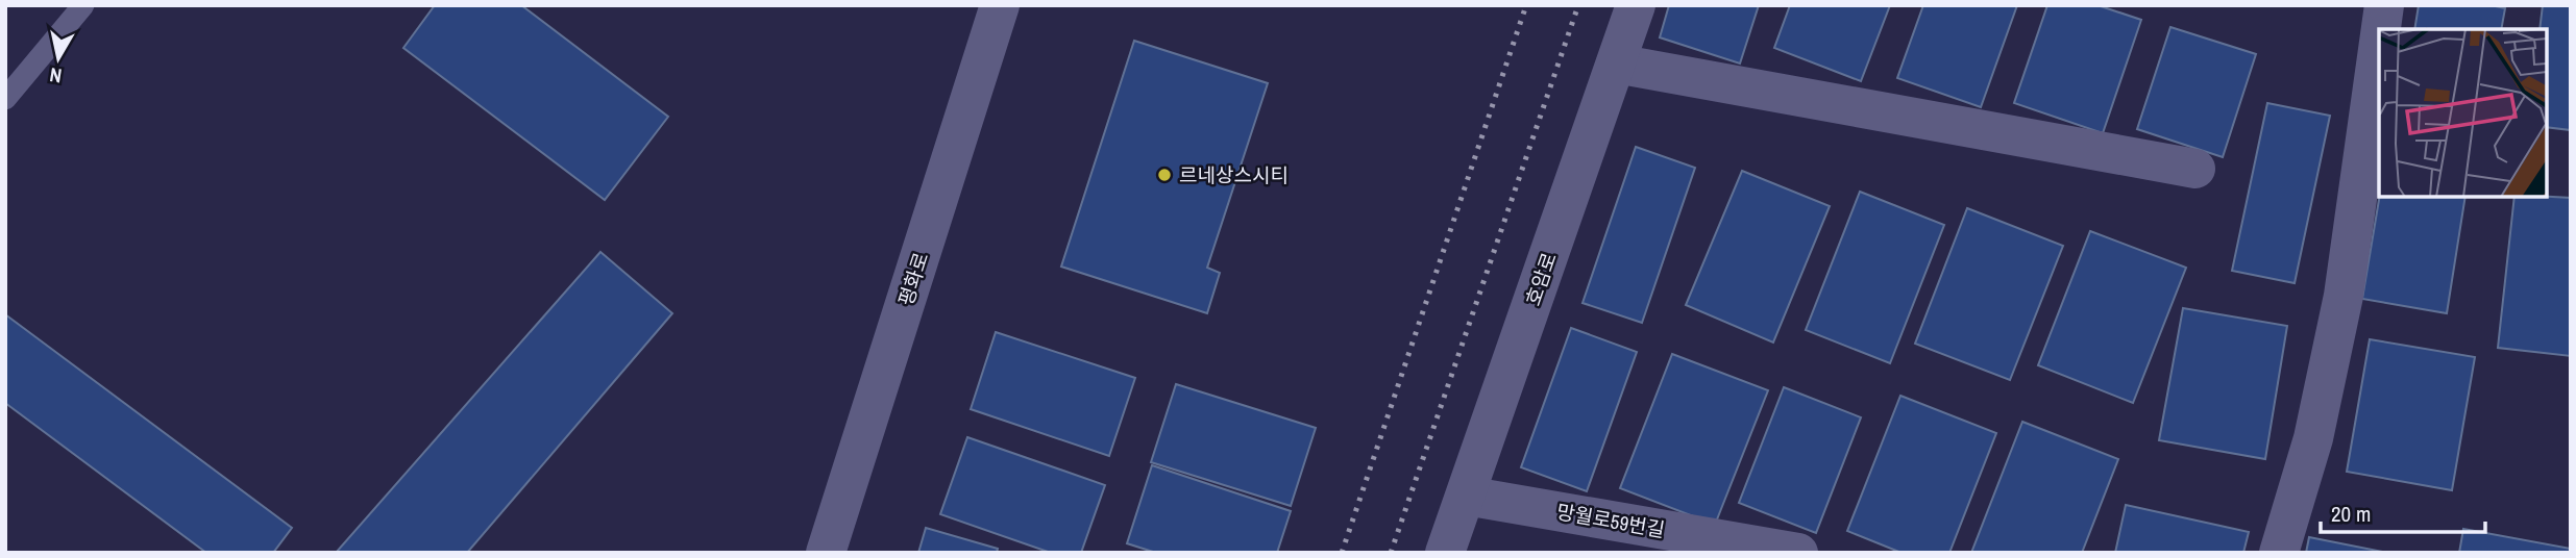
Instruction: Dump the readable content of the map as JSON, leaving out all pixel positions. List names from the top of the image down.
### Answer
{
  "streets": {
    "street": ["평화로", "호암로", "망월로59번길"]
  },
  "crossings": [
    ["호암로", "망월로59번길"]
  ],
  "places": ["르네상스시티"],
  "scale_bar": "20 m",
  "north": "bottom"
}
